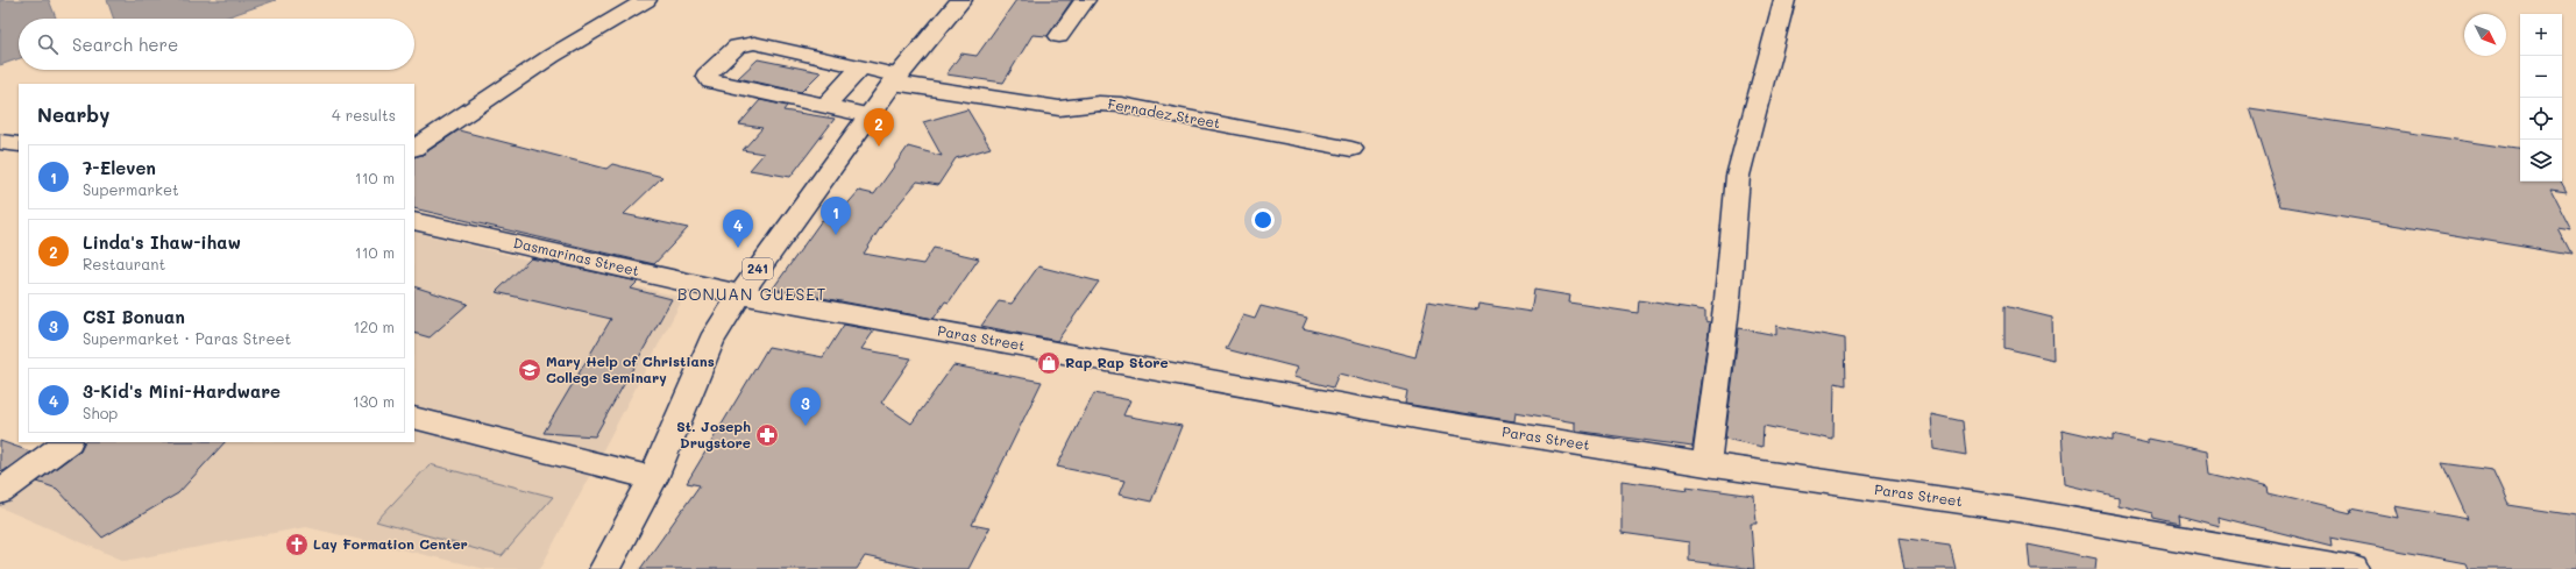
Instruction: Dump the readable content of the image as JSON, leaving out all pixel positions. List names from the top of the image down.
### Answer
{
  "streets": {
    "street": [
      "Fernadez Street",
      "Dasmarinas Street",
      "241",
      "Paras Street"
    ]
  },
  "crossings": [
    ["Fernadez Street", "241"],
    ["Dasmarinas Street", "241"],
    ["Dasmarinas Street", "Paras Street"],
    ["241", "Paras Street"]
  ],
  "districts": ["BONUAN GUESET"],
  "places": {
    "shop": ["Rap Rap Store"],
    "school or university": ["Mary Help of Christians College Seminary"],
    "pharmacy": ["St. Joseph Drugstore"],
    "church": ["Lay Formation Center"]
  },
  "north": "bottom right",
  "page": {
    "map_buttons": ["+", "−"],
    "search": "Search here",
    "heading": ["Nearby", "4 results"],
    "pins": [
      "2",
      "1",
      "4",
      "3"
    ],
    "list": [
      {
        "mark": "1",
        "name": "7-Eleven",
        "note": "Supermarket",
        "value": "110 m"
      },
      {
        "mark": "2",
        "name": "Linda's Ihaw-ihaw",
        "note": "Restaurant",
        "value": "110 m"
      },
      {
        "mark": "3",
        "name": "CSI Bonuan",
        "note": "Supermarket · Paras Street",
        "value": "120 m"
      },
      {
        "mark": "4",
        "name": "3-Kid's Mini-Hardware",
        "note": "Shop",
        "value": "130 m"
      }
    ]
  }
}
